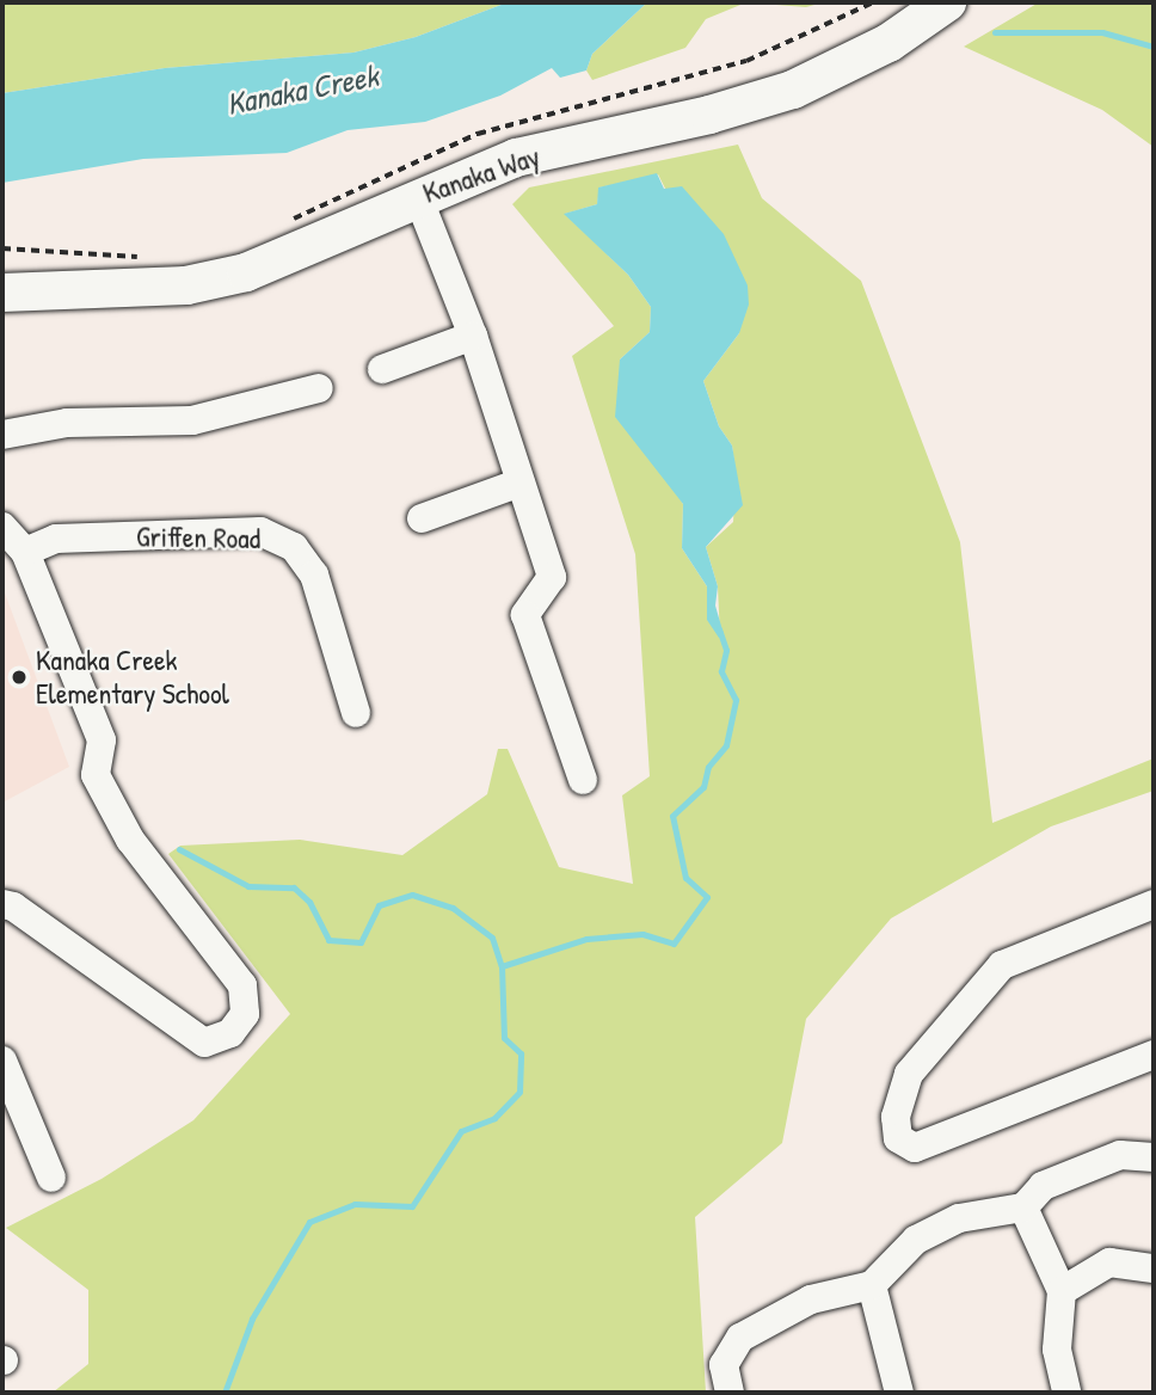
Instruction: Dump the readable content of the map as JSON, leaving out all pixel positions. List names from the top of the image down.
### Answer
{
  "streets": {
    "main road": ["Kanaka Way"],
    "street": ["Griffen Road"]
  },
  "water": ["Kanaka Creek"],
  "places": ["Kanaka Creek Elementary School"]
}
